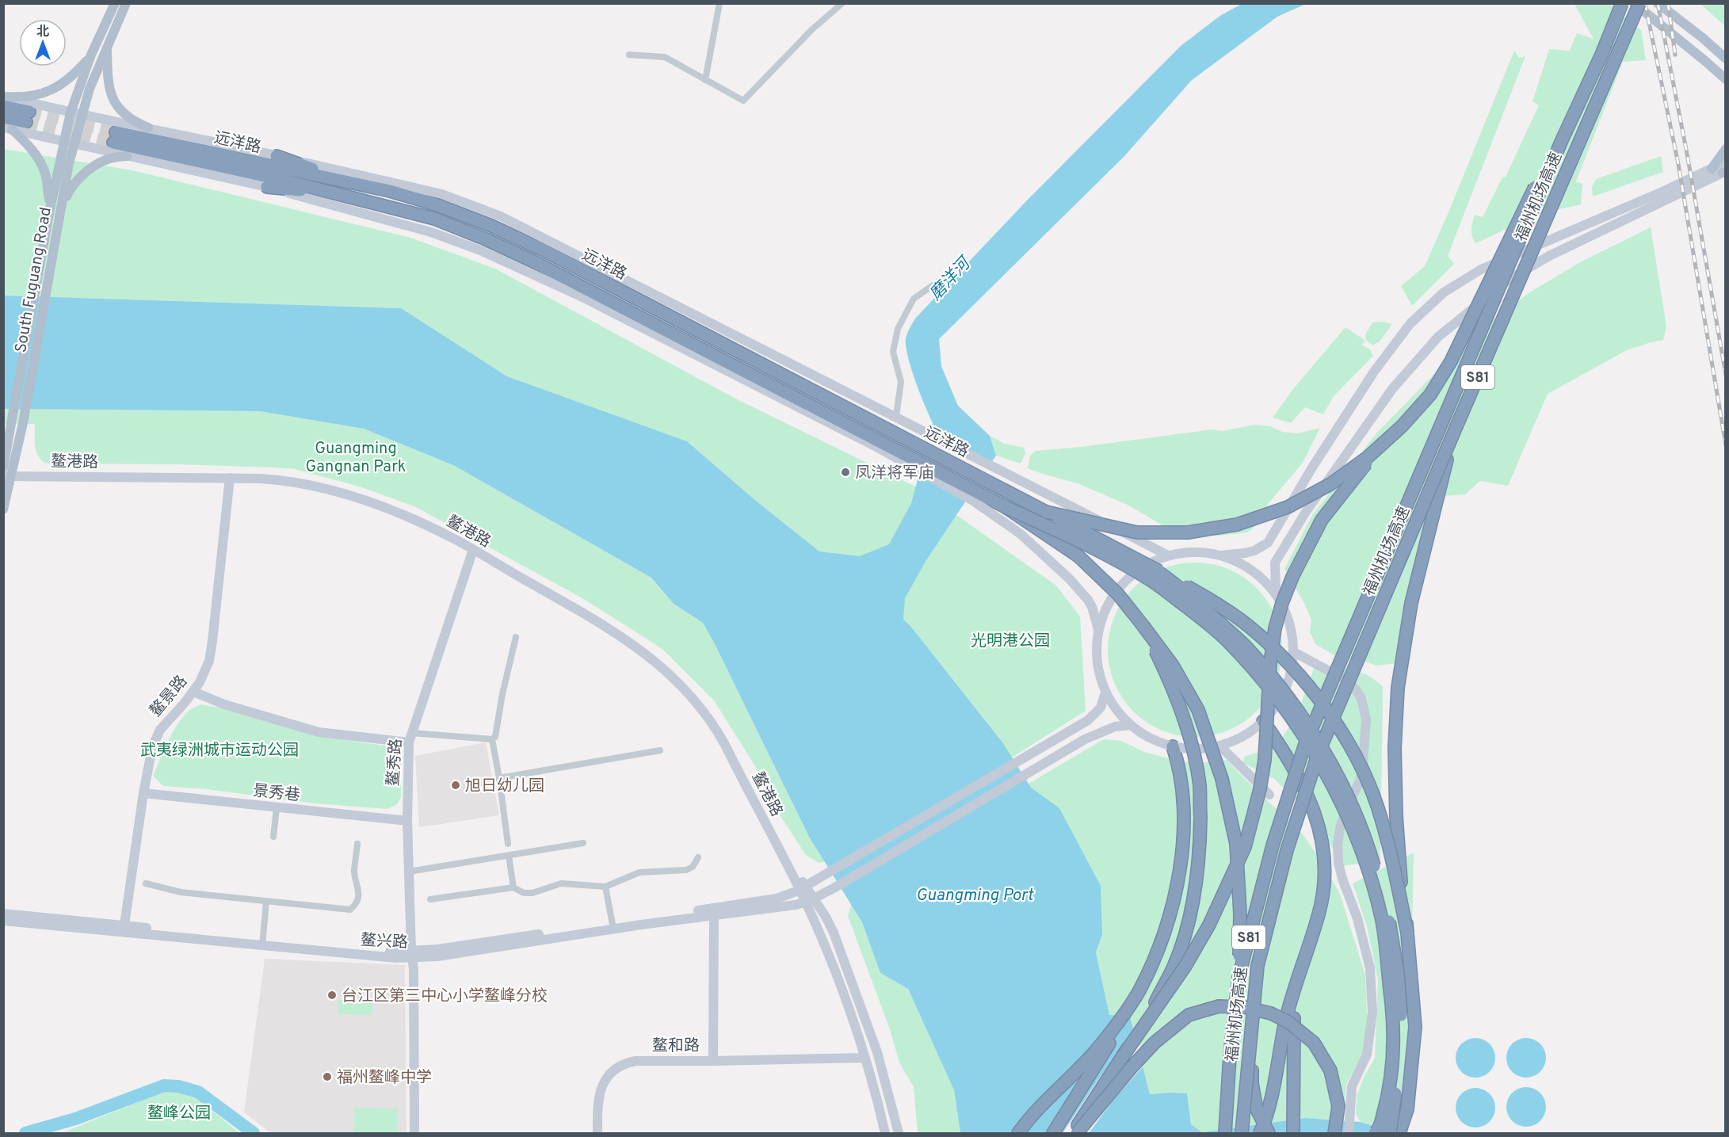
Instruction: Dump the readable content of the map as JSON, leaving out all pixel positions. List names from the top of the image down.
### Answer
{
  "streets": {
    "highway": ["远洋路", "福州机场高速", "S81"],
    "main road": [
      "South Fuguang Road",
      "鳌港路",
      "鳌景路",
      "鳌秀路",
      "景秀巷",
      "鳌兴路",
      "鳌和路"
    ]
  },
  "crossings": [
    ["South Fuguang Road", "鳌港路"],
    ["鳌港路", "鳌景路"],
    ["鳌港路", "鳌秀路"],
    ["鳌景路", "景秀巷"],
    ["鳌景路", "鳌兴路"],
    ["鳌秀路", "景秀巷"],
    ["鳌秀路", "鳌兴路"],
    ["鳌兴路", "鳌和路"]
  ],
  "water": ["磨洋河", "Guangming Port"],
  "parks": [
    "Guangming Gangnan Park",
    "光明港公园",
    "武夷绿洲城市运动公园",
    "鳌峰公园"
  ],
  "places": [
    "凤洋将军庙",
    "旭日幼儿园",
    "台江区第三中心小学鳌峰分校",
    "福州鳌峰中学"
  ],
  "north": "top"
}
